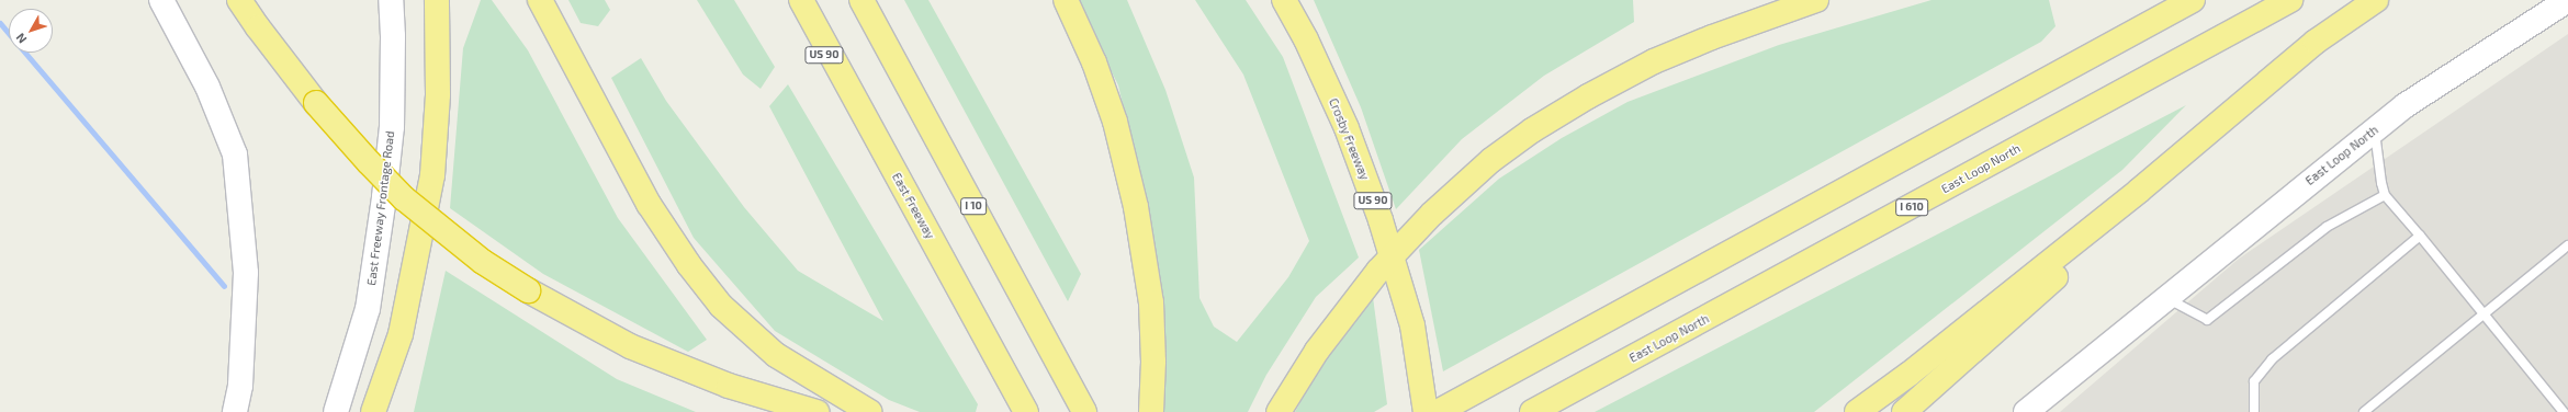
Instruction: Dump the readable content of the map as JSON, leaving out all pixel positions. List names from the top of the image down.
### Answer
{
  "streets": {
    "highway": [
      "US 90",
      "Crosby Freeway",
      "East Loop North",
      "East Freeway",
      "I 10",
      "I 610"
    ],
    "main road": ["East Freeway Frontage Road"]
  },
  "crossings": [
    ["US 90", "East Freeway"]
  ],
  "north": "bottom left"
}
